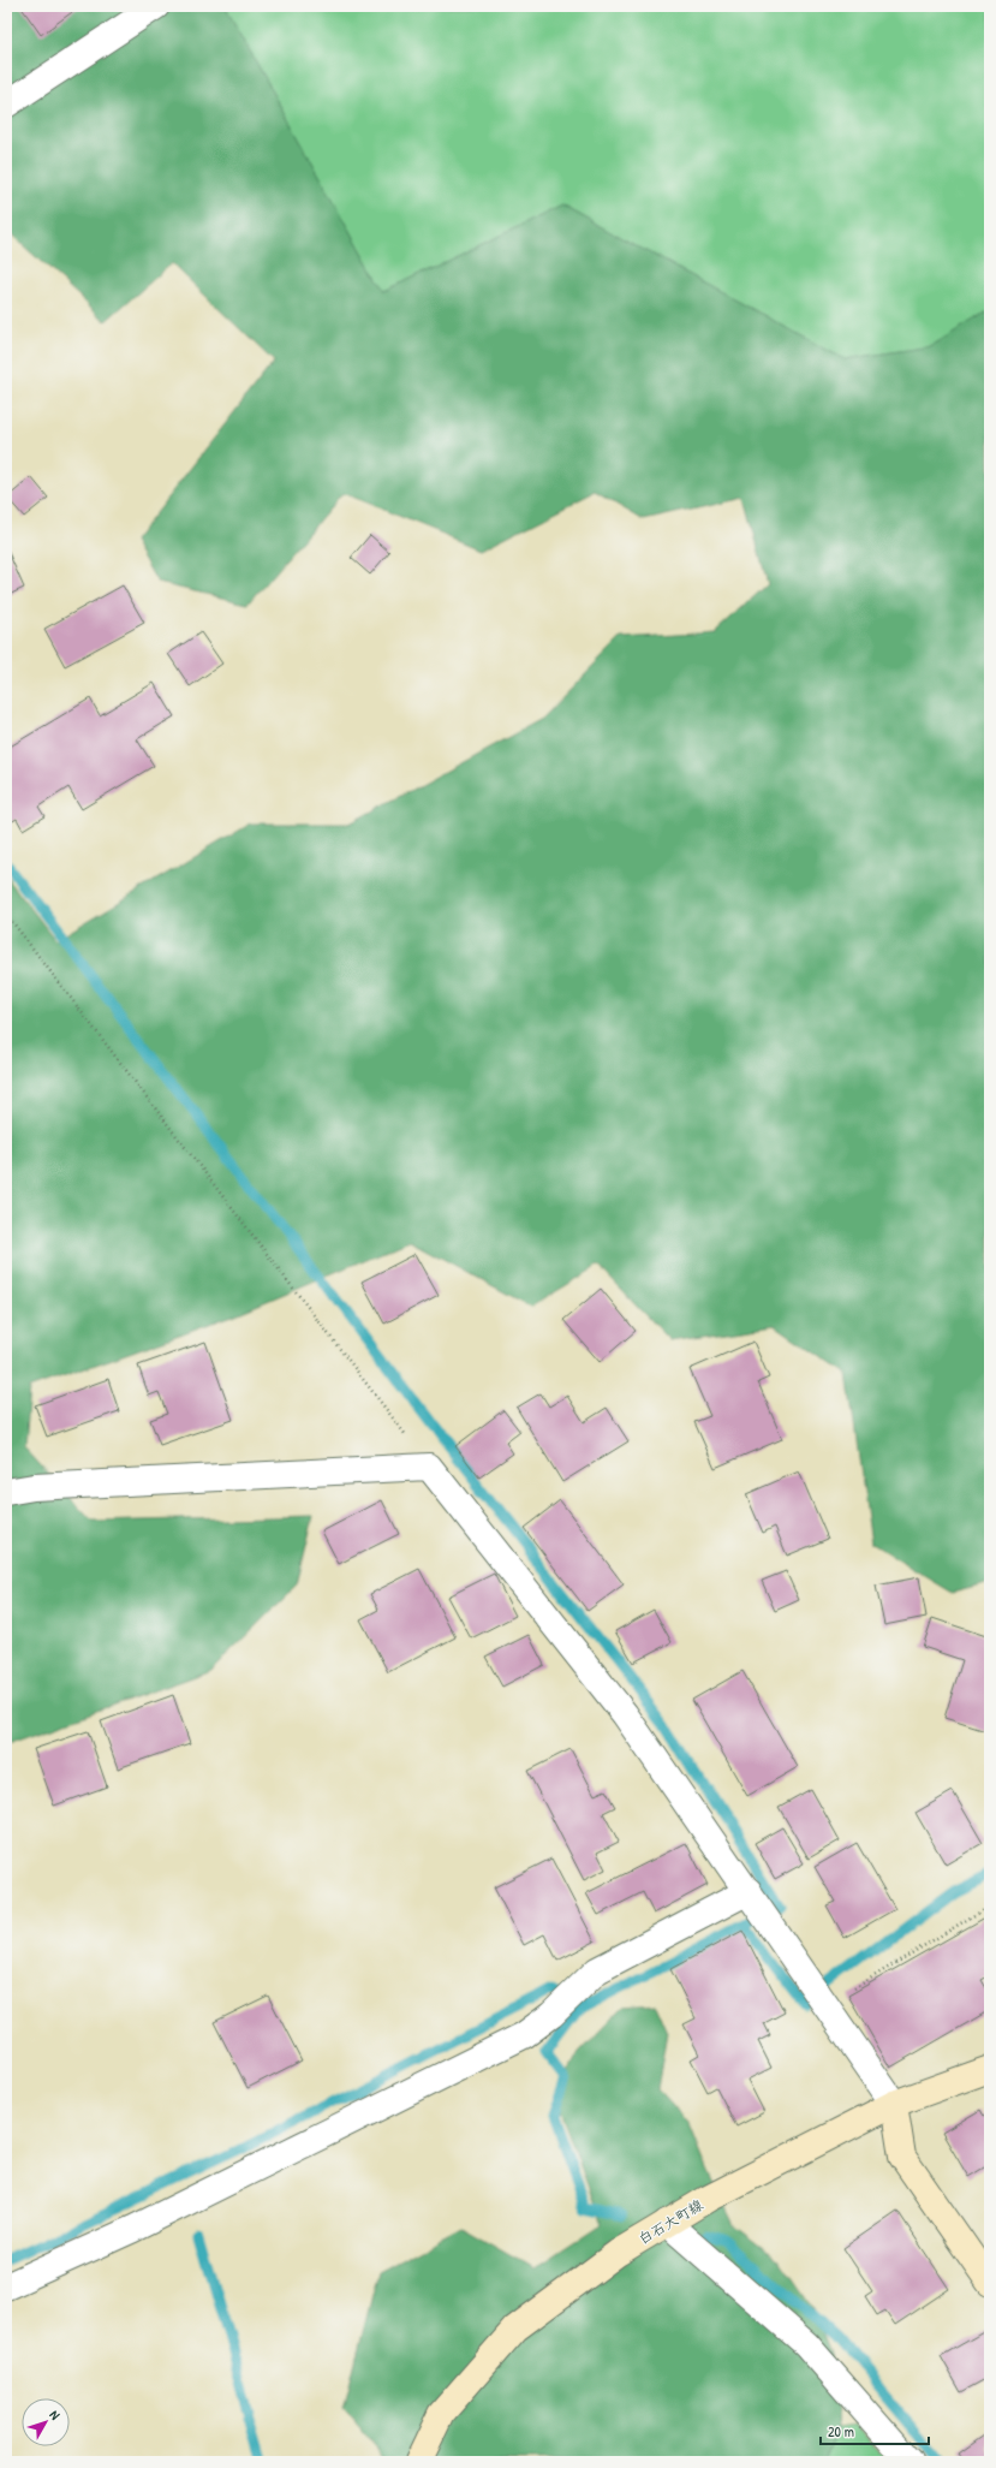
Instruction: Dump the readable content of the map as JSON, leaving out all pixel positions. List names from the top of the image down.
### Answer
{
  "streets": {
    "main road": ["白石大町線"]
  },
  "scale_bar": "20 m",
  "north": "top right"
}
